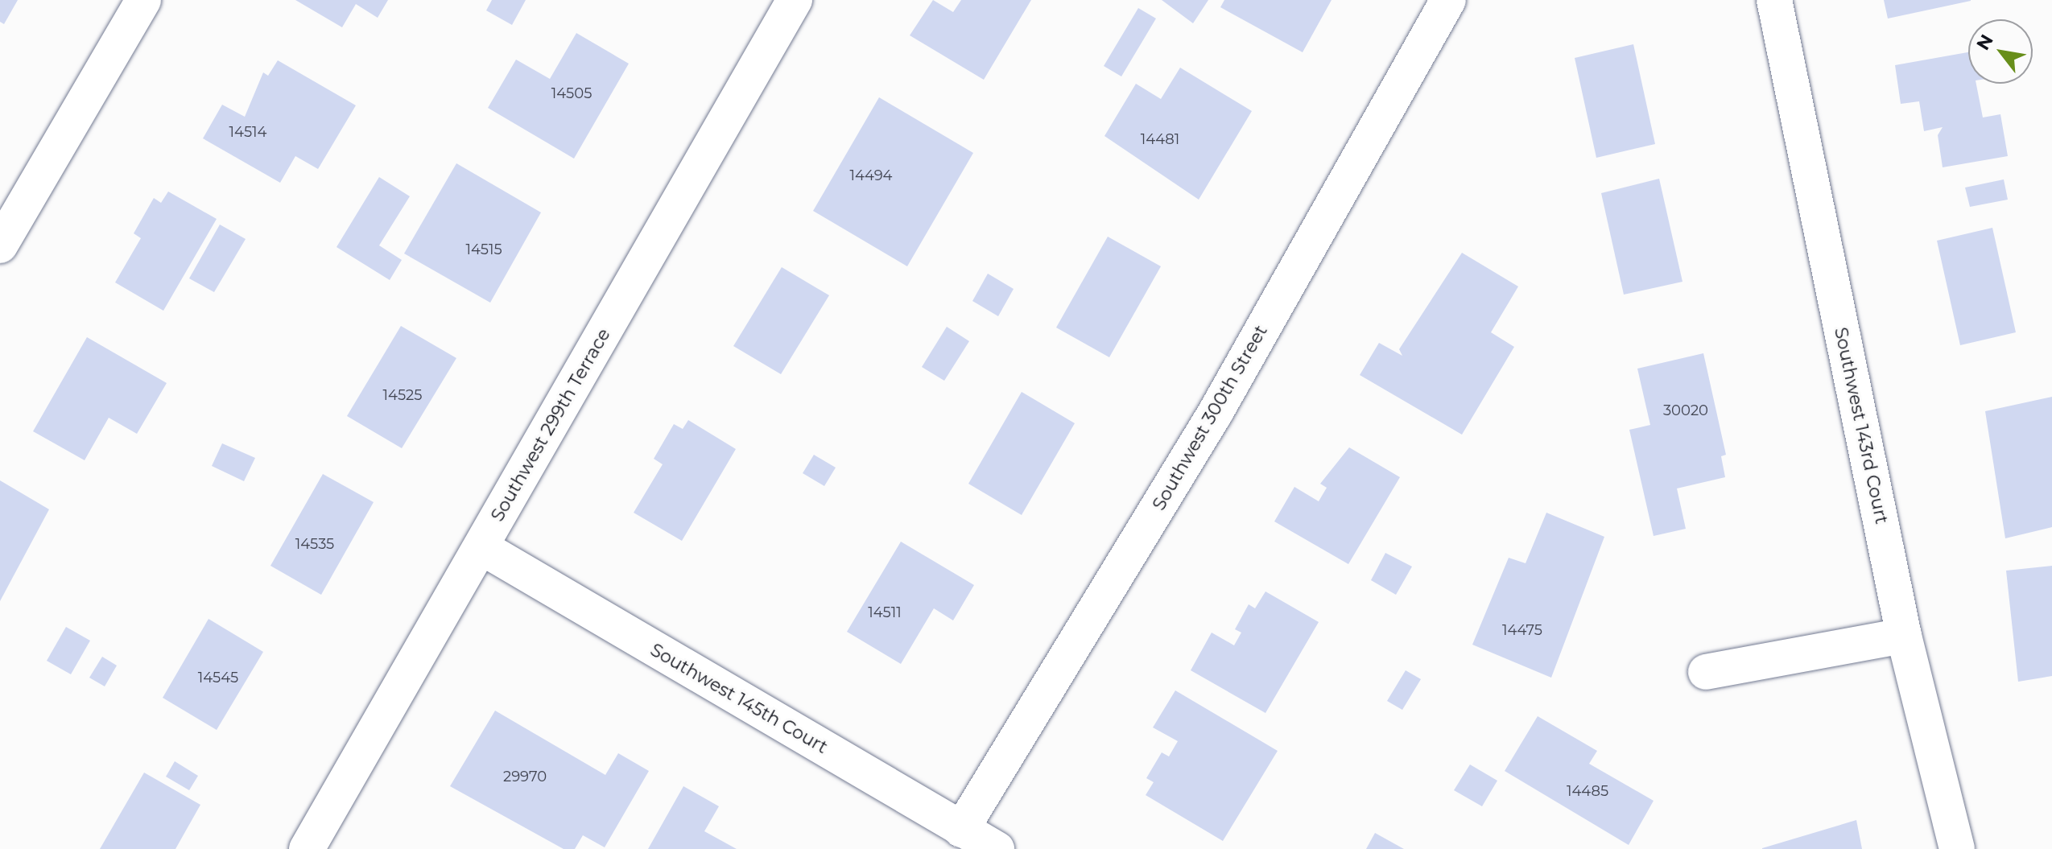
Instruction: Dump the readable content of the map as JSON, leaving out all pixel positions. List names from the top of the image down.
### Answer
{
  "streets": {
    "street": [
      "Southwest 300th Street",
      "Southwest 299th Terrace",
      "Southwest 143rd Court",
      "Southwest 145th Court"
    ]
  },
  "crossings": [
    ["Southwest 300th Street", "Southwest 145th Court"],
    ["Southwest 299th Terrace", "Southwest 145th Court"]
  ],
  "house_numbers": [
    "14505",
    "14514",
    "14481",
    "14494",
    "14515",
    "14525",
    "30020",
    "14535",
    "14511",
    "14475",
    "14545",
    "29970",
    "14485"
  ],
  "north": "top left"
}
